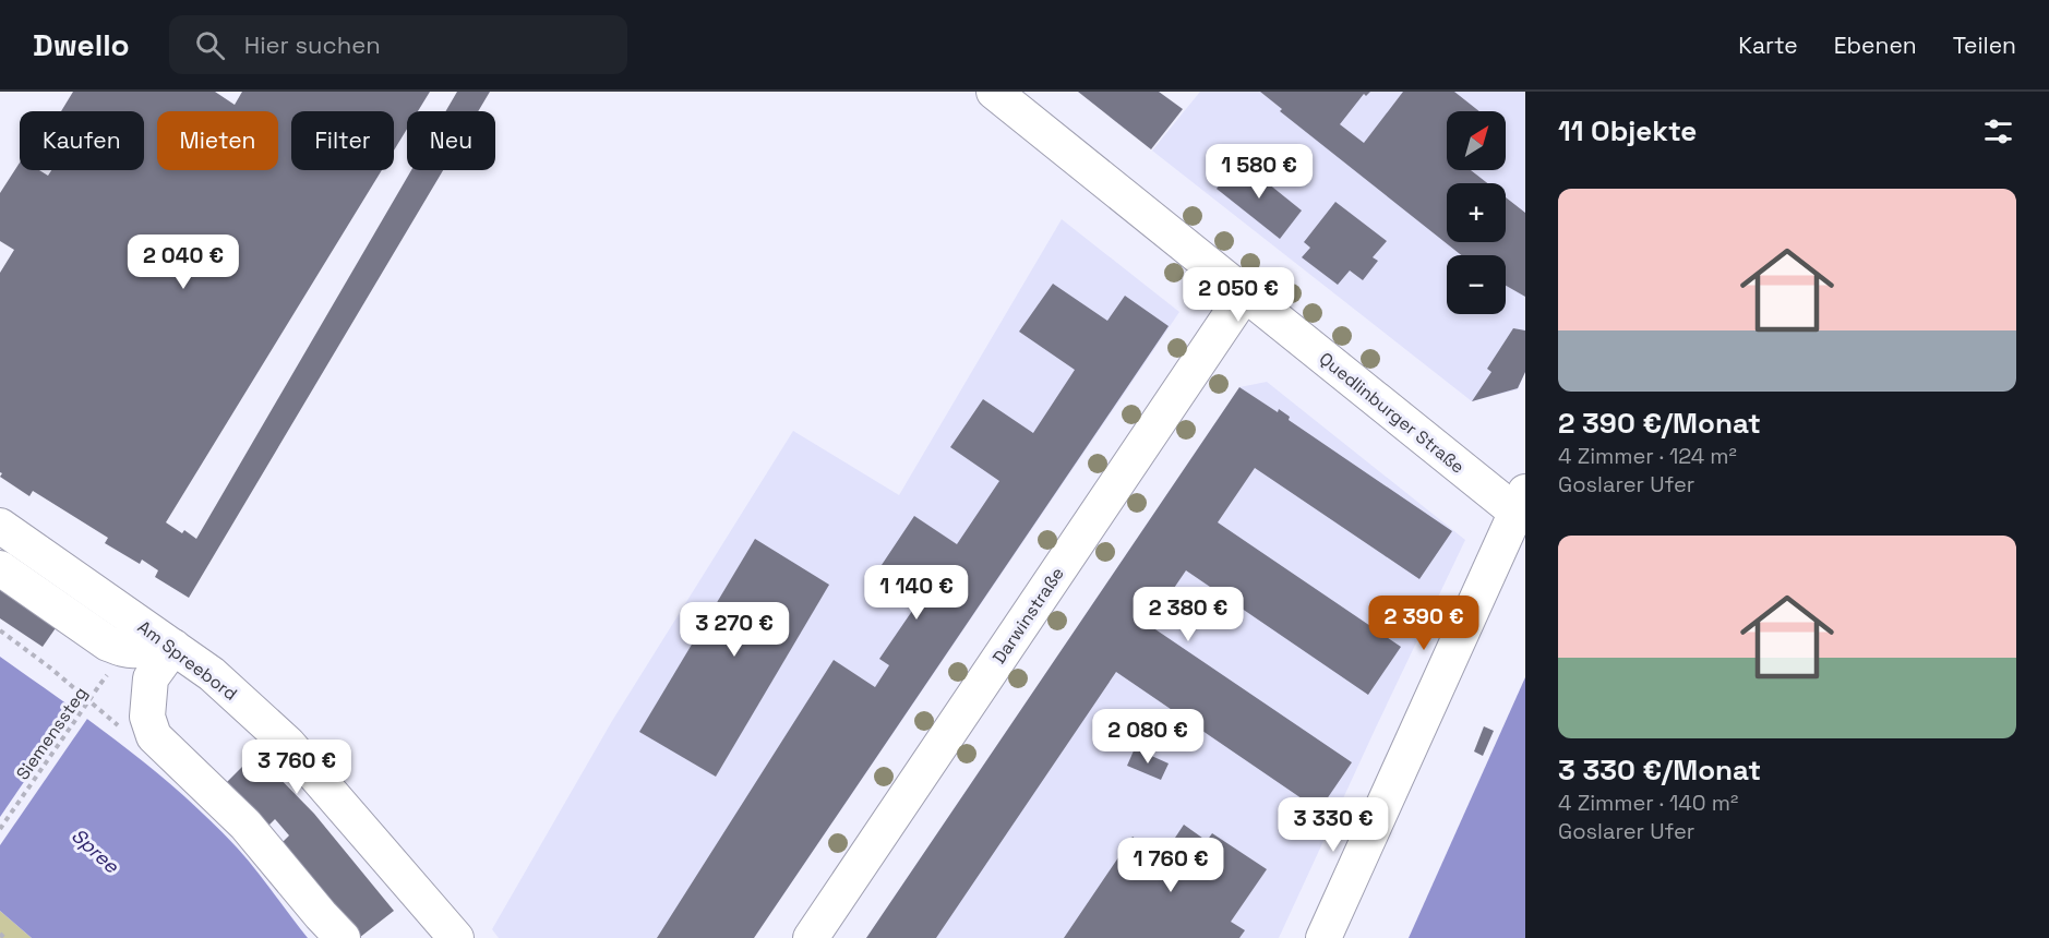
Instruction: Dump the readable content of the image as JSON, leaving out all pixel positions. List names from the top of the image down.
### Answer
{
  "streets": {
    "street": ["Quedlinburger Straße", "Darwinstraße", "Am Spreebord"],
    "path": ["Siemenssteg"]
  },
  "crossings": [
    ["Quedlinburger Straße", "Darwinstraße"]
  ],
  "water": ["Spree"],
  "north": "top right",
  "page": {
    "header": "Dwello",
    "search": "Hier suchen",
    "nav": ["Karte", "Ebenen", "Teilen"],
    "heading": "11 Objekte",
    "map_buttons": ["+", "−"],
    "chip": [
      "Kaufen",
      "Mieten",
      "Filter",
      "Neu"
    ],
    "price": [
      "1 580 €",
      "2 040 €",
      "2 050 €",
      "1 140 €",
      "2 380 €",
      "2 390 €",
      "3 270 €",
      "2 080 €",
      "3 760 €",
      "3 330 €",
      "1 760 €"
    ],
    "list": [
      {
        "name": "2 390 €/Monat",
        "note": "4 Zimmer · 124 m² · Goslarer Ufer"
      },
      {
        "name": "3 330 €/Monat",
        "note": "4 Zimmer · 140 m² · Goslarer Ufer"
      }
    ]
  }
}
